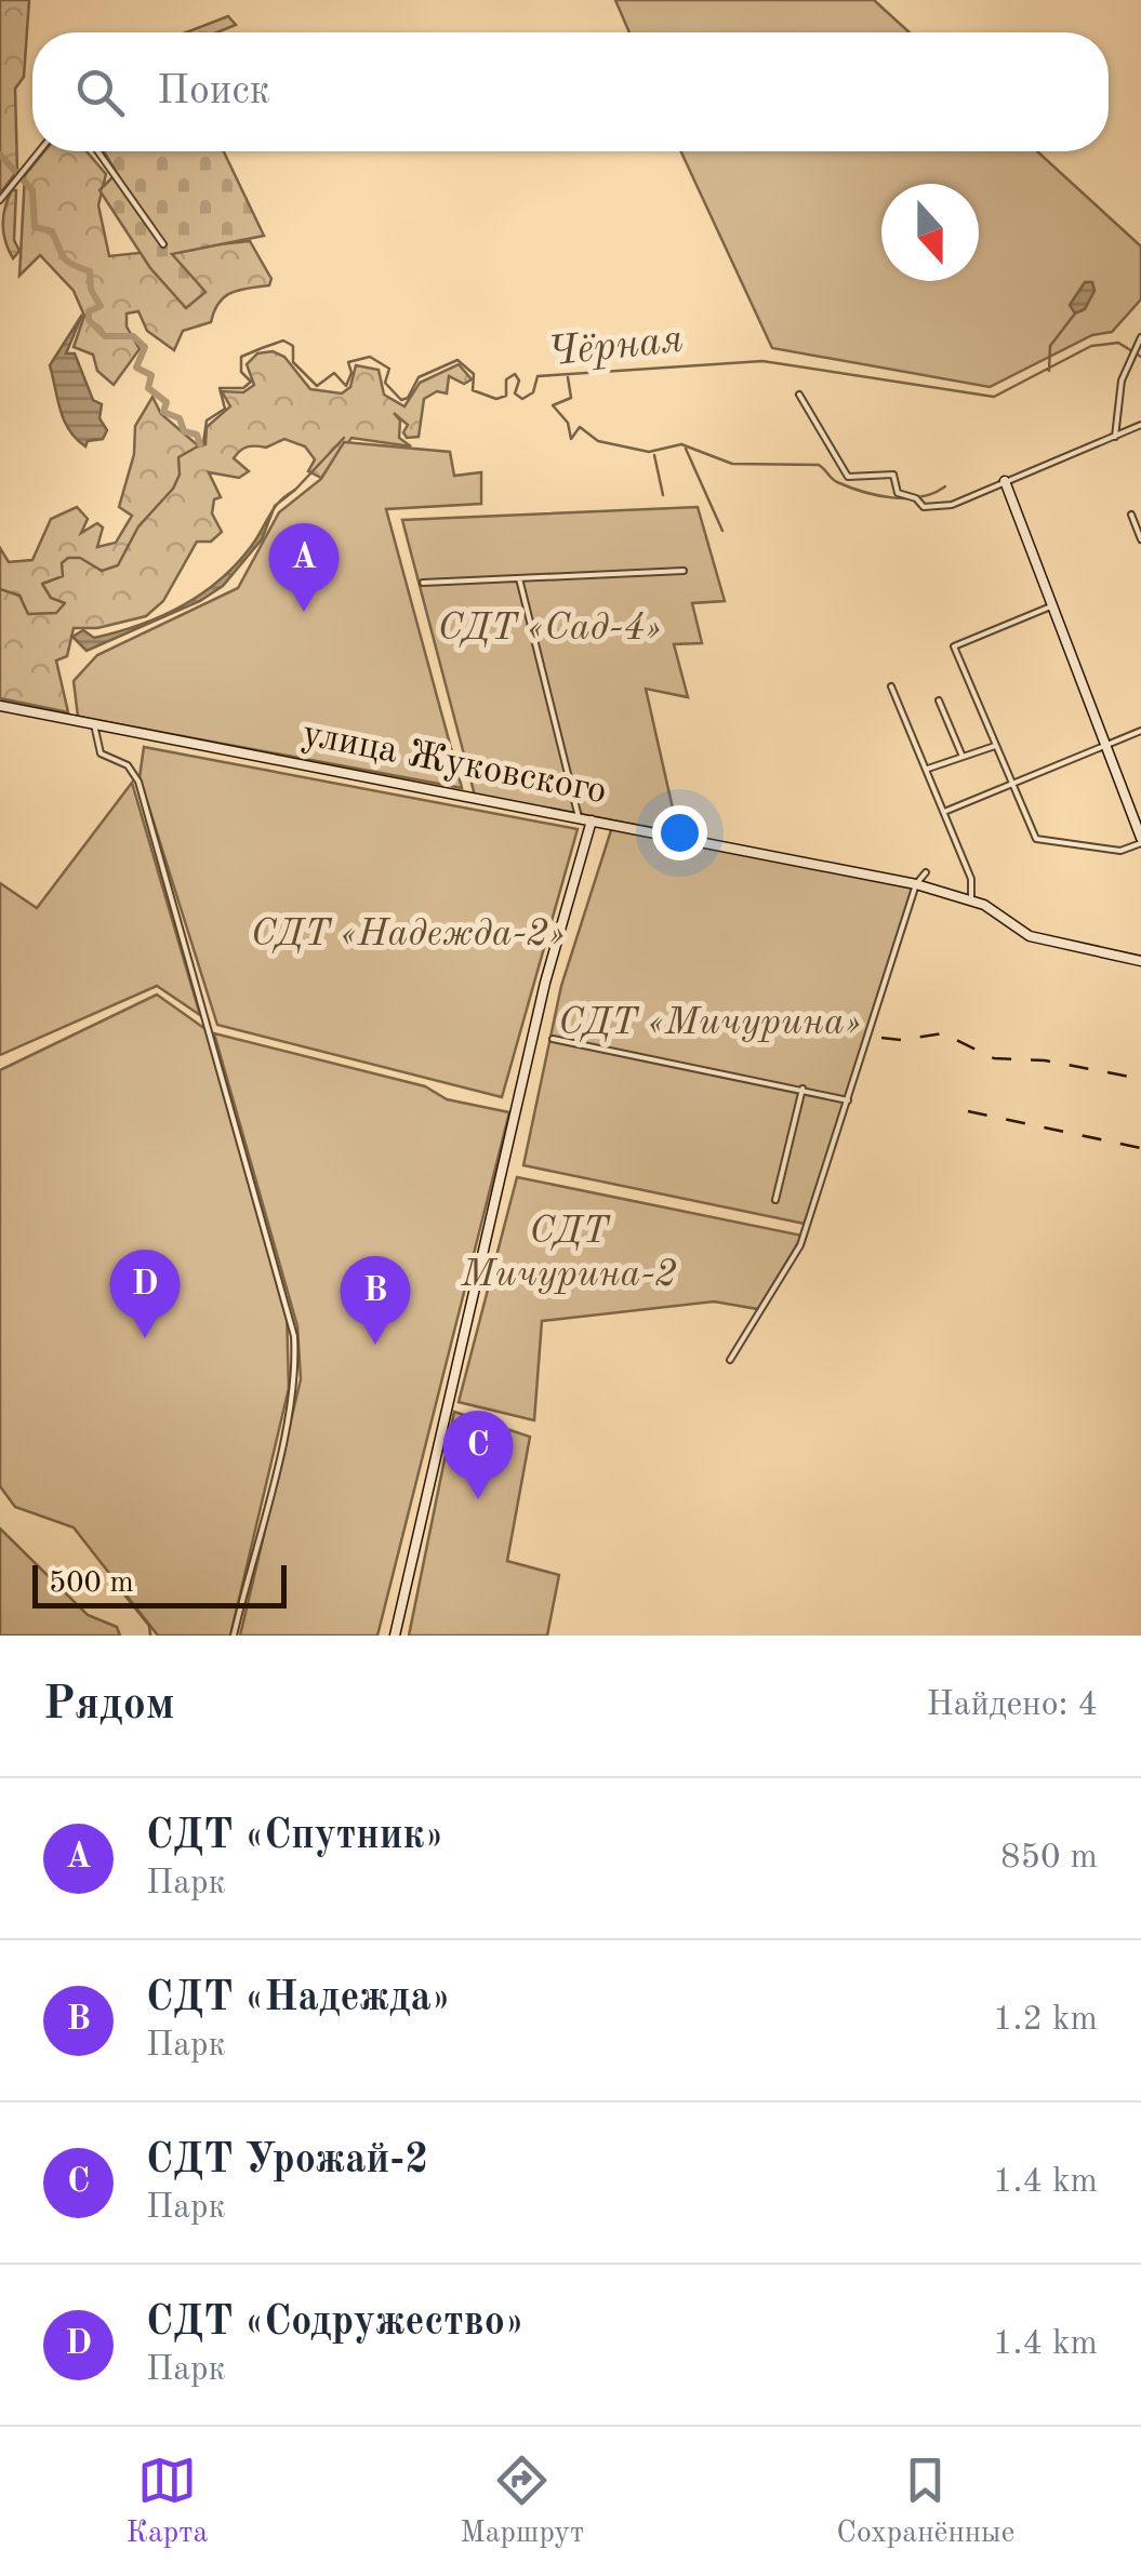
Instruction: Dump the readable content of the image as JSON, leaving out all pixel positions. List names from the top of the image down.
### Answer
{
  "streets": {
    "street": ["улица Жуковского"]
  },
  "water": ["Чёрная"],
  "parks": [
    "СДТ «Сад-4»",
    "СДТ «Надежда-2»",
    "СДТ «Мичурина»",
    "СДТ Мичурина-2"
  ],
  "scale_bar": "500 m",
  "north": "bottom",
  "page": {
    "search": "Поиск",
    "pins": [
      "A",
      "D",
      "B",
      "C"
    ],
    "scale": "500 m",
    "heading": ["Рядом", "Найдено: 4"],
    "list": [
      {
        "mark": "A",
        "name": "СДТ «Спутник»",
        "note": "Парк",
        "value": "850 m"
      },
      {
        "mark": "B",
        "name": "СДТ «Надежда»",
        "note": "Парк",
        "value": "1.2 km"
      },
      {
        "mark": "C",
        "name": "СДТ Урожай-2",
        "note": "Парк",
        "value": "1.4 km"
      },
      {
        "mark": "D",
        "name": "СДТ «Содружество»",
        "note": "Парк",
        "value": "1.4 km"
      }
    ],
    "nav": ["Карта", "Маршрут", "Сохранённые"]
  }
}
